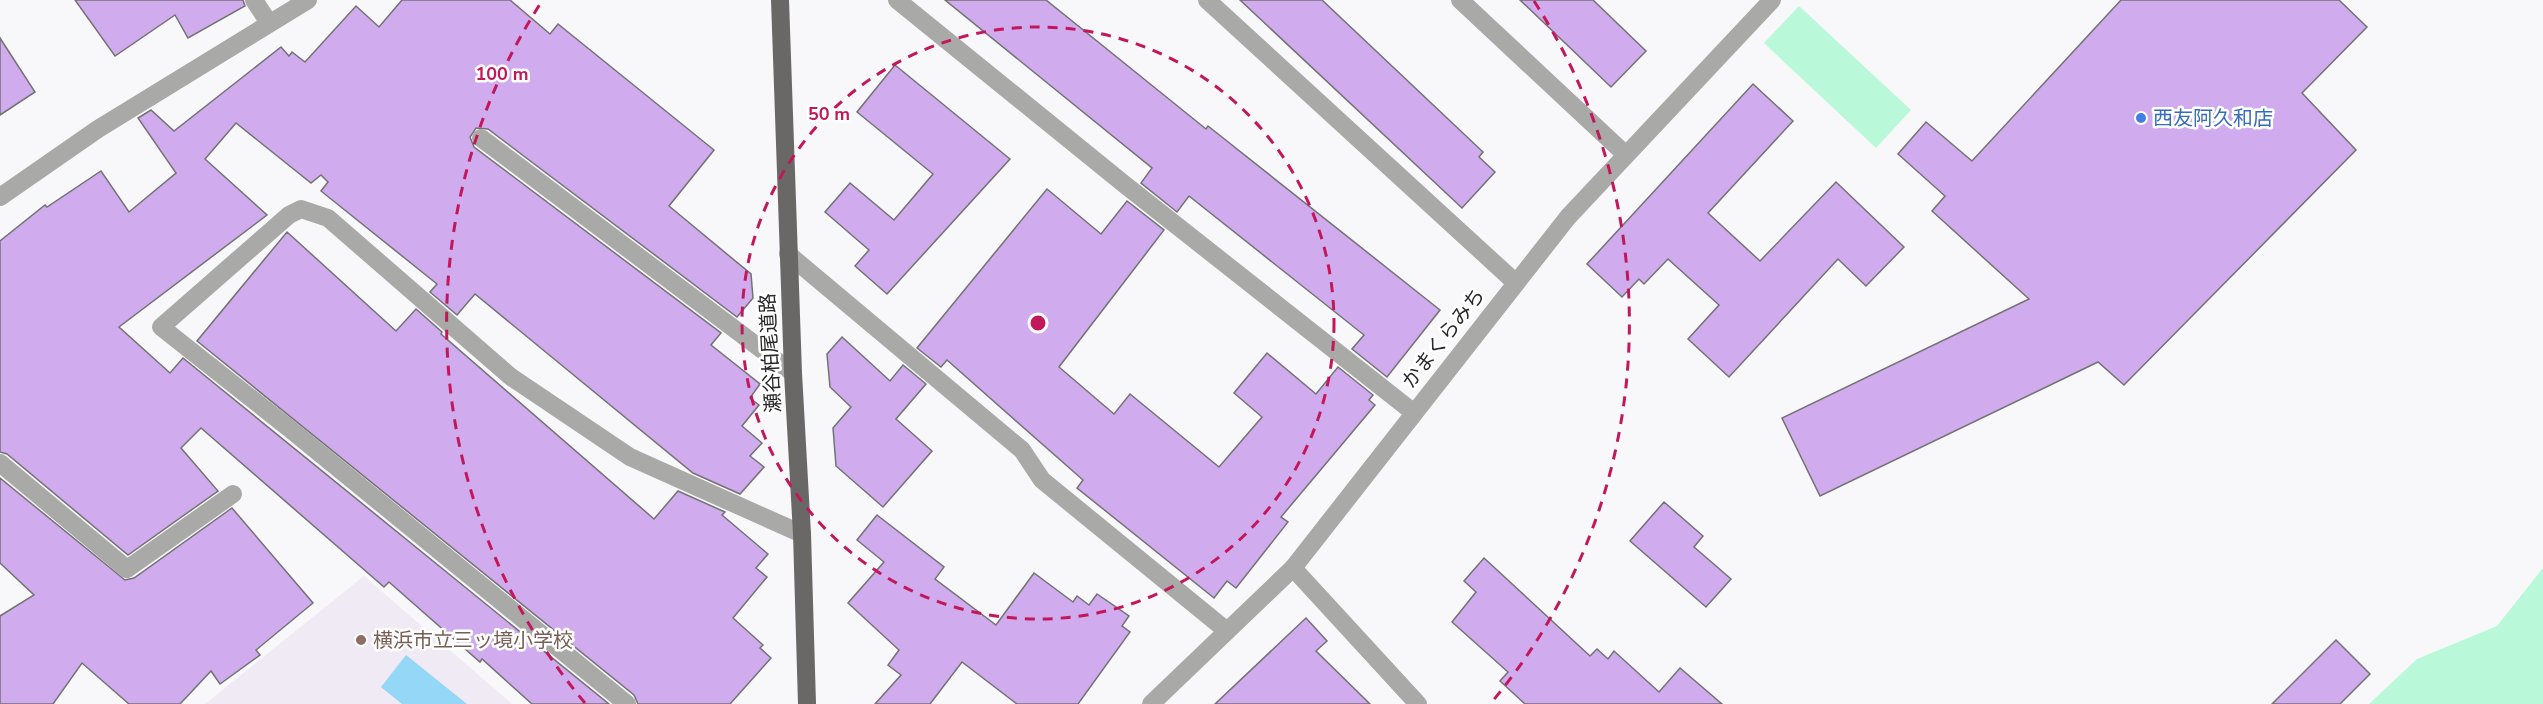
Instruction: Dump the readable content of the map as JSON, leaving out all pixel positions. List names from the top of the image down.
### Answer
{
  "streets": {
    "main road": ["瀬谷柏尾道路"],
    "street": ["かまくらみち"]
  },
  "places": ["西友阿久和店", "横浜市立三ッ境小学校"],
  "rings": ["100 m", "50 m"]
}
